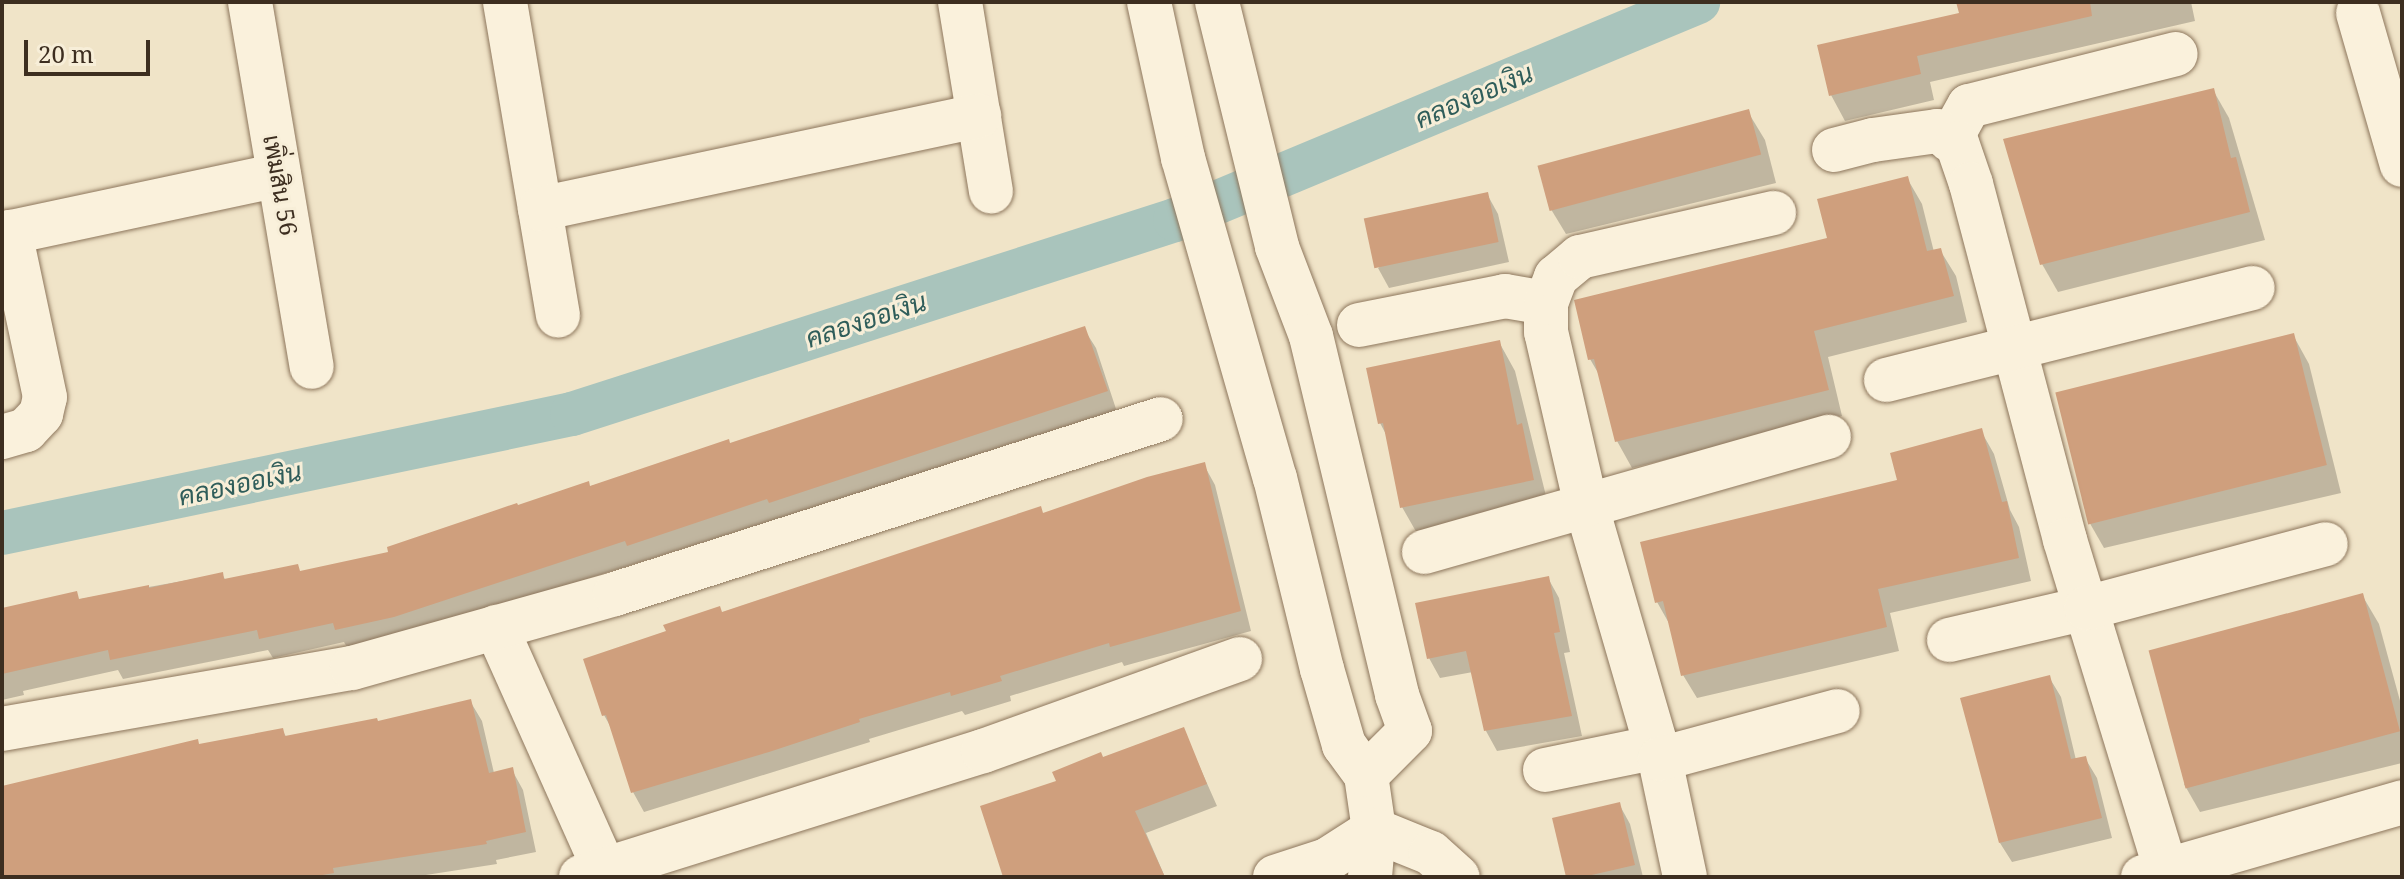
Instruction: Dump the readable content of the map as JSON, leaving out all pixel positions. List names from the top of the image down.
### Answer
{
  "streets": {
    "street": ["เพิ่มสิน 56"]
  },
  "water": ["คลองออเงิน"],
  "scale_bar": "20 m"
}
